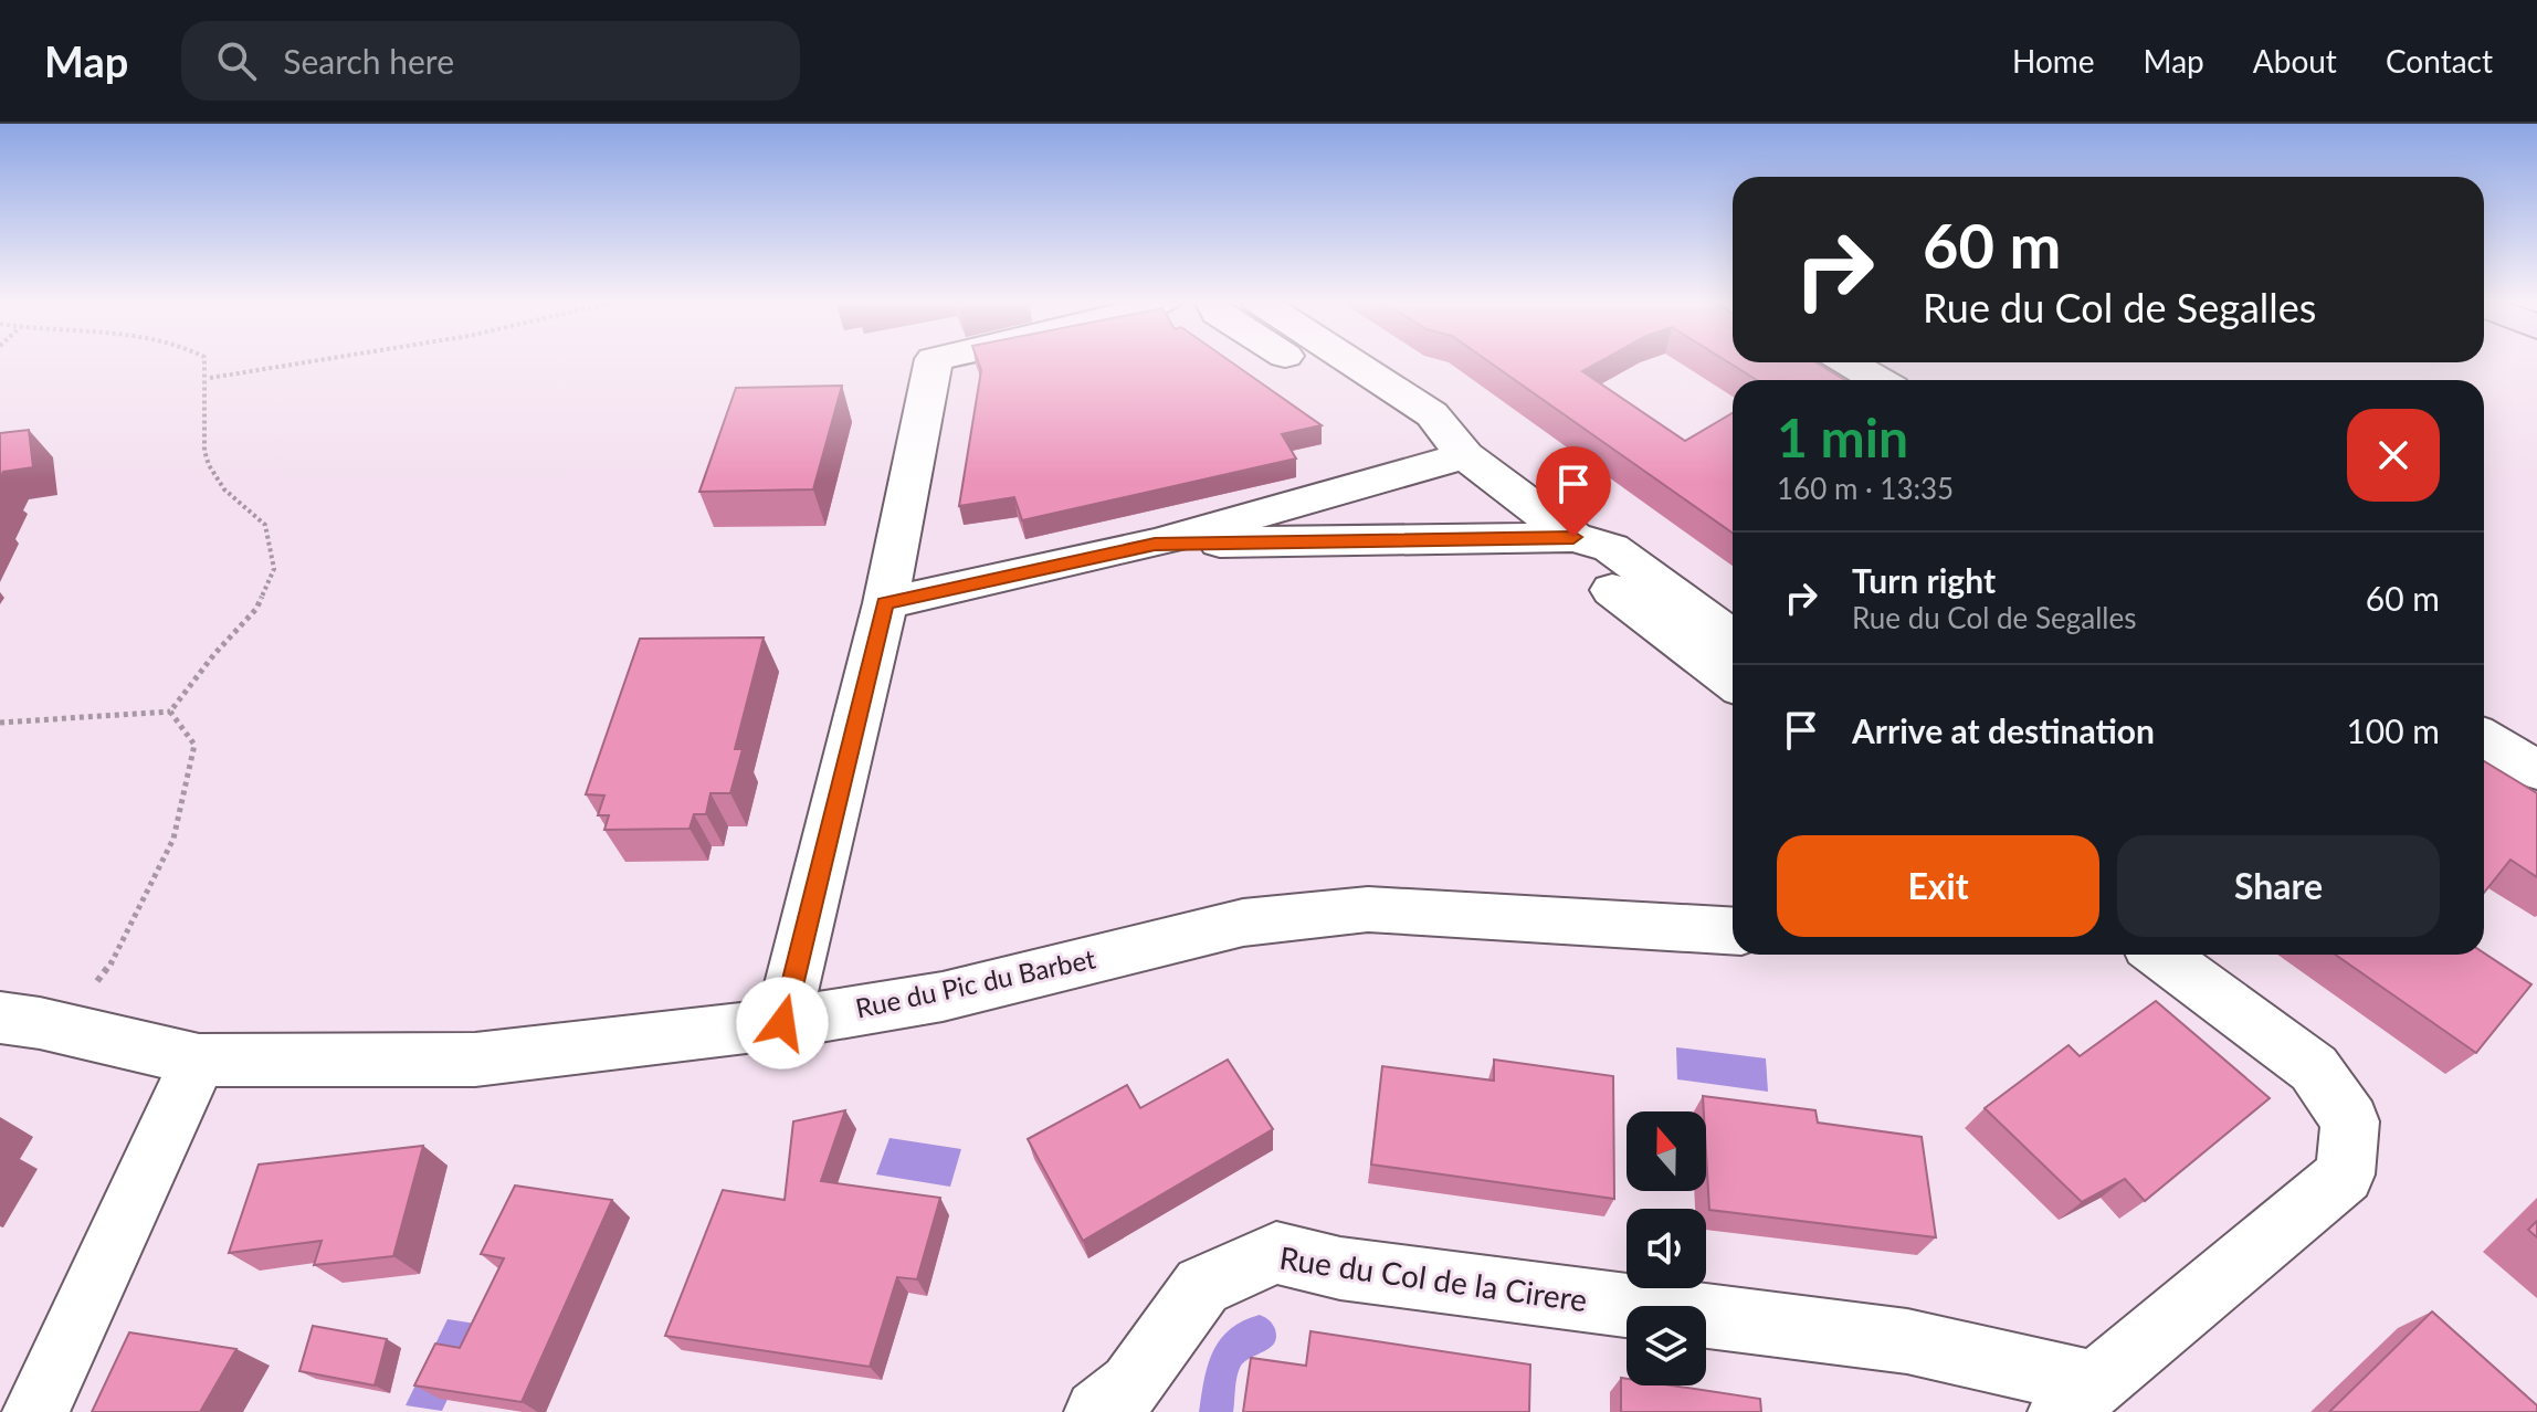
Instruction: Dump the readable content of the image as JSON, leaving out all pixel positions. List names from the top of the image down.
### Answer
{
  "streets": {
    "street": ["Rue du Pic du Barbet", "Rue du Col de la Cirere"]
  },
  "north": "top",
  "page": {
    "header": "Map",
    "search": "Search here",
    "nav": [
      "Home",
      "Map",
      "About",
      "Contact"
    ],
    "turn": ["60 m", "Rue du Col de Segalles"],
    "heading": ["1 min", "160 m · 13:35"],
    "list": [
      {
        "name": "Turn right",
        "note": "Rue du Col de Segalles",
        "value": "60 m"
      },
      {
        "name": "Arrive at destination",
        "value": "100 m"
      }
    ],
    "buttons": ["Exit", "Share"]
  }
}
